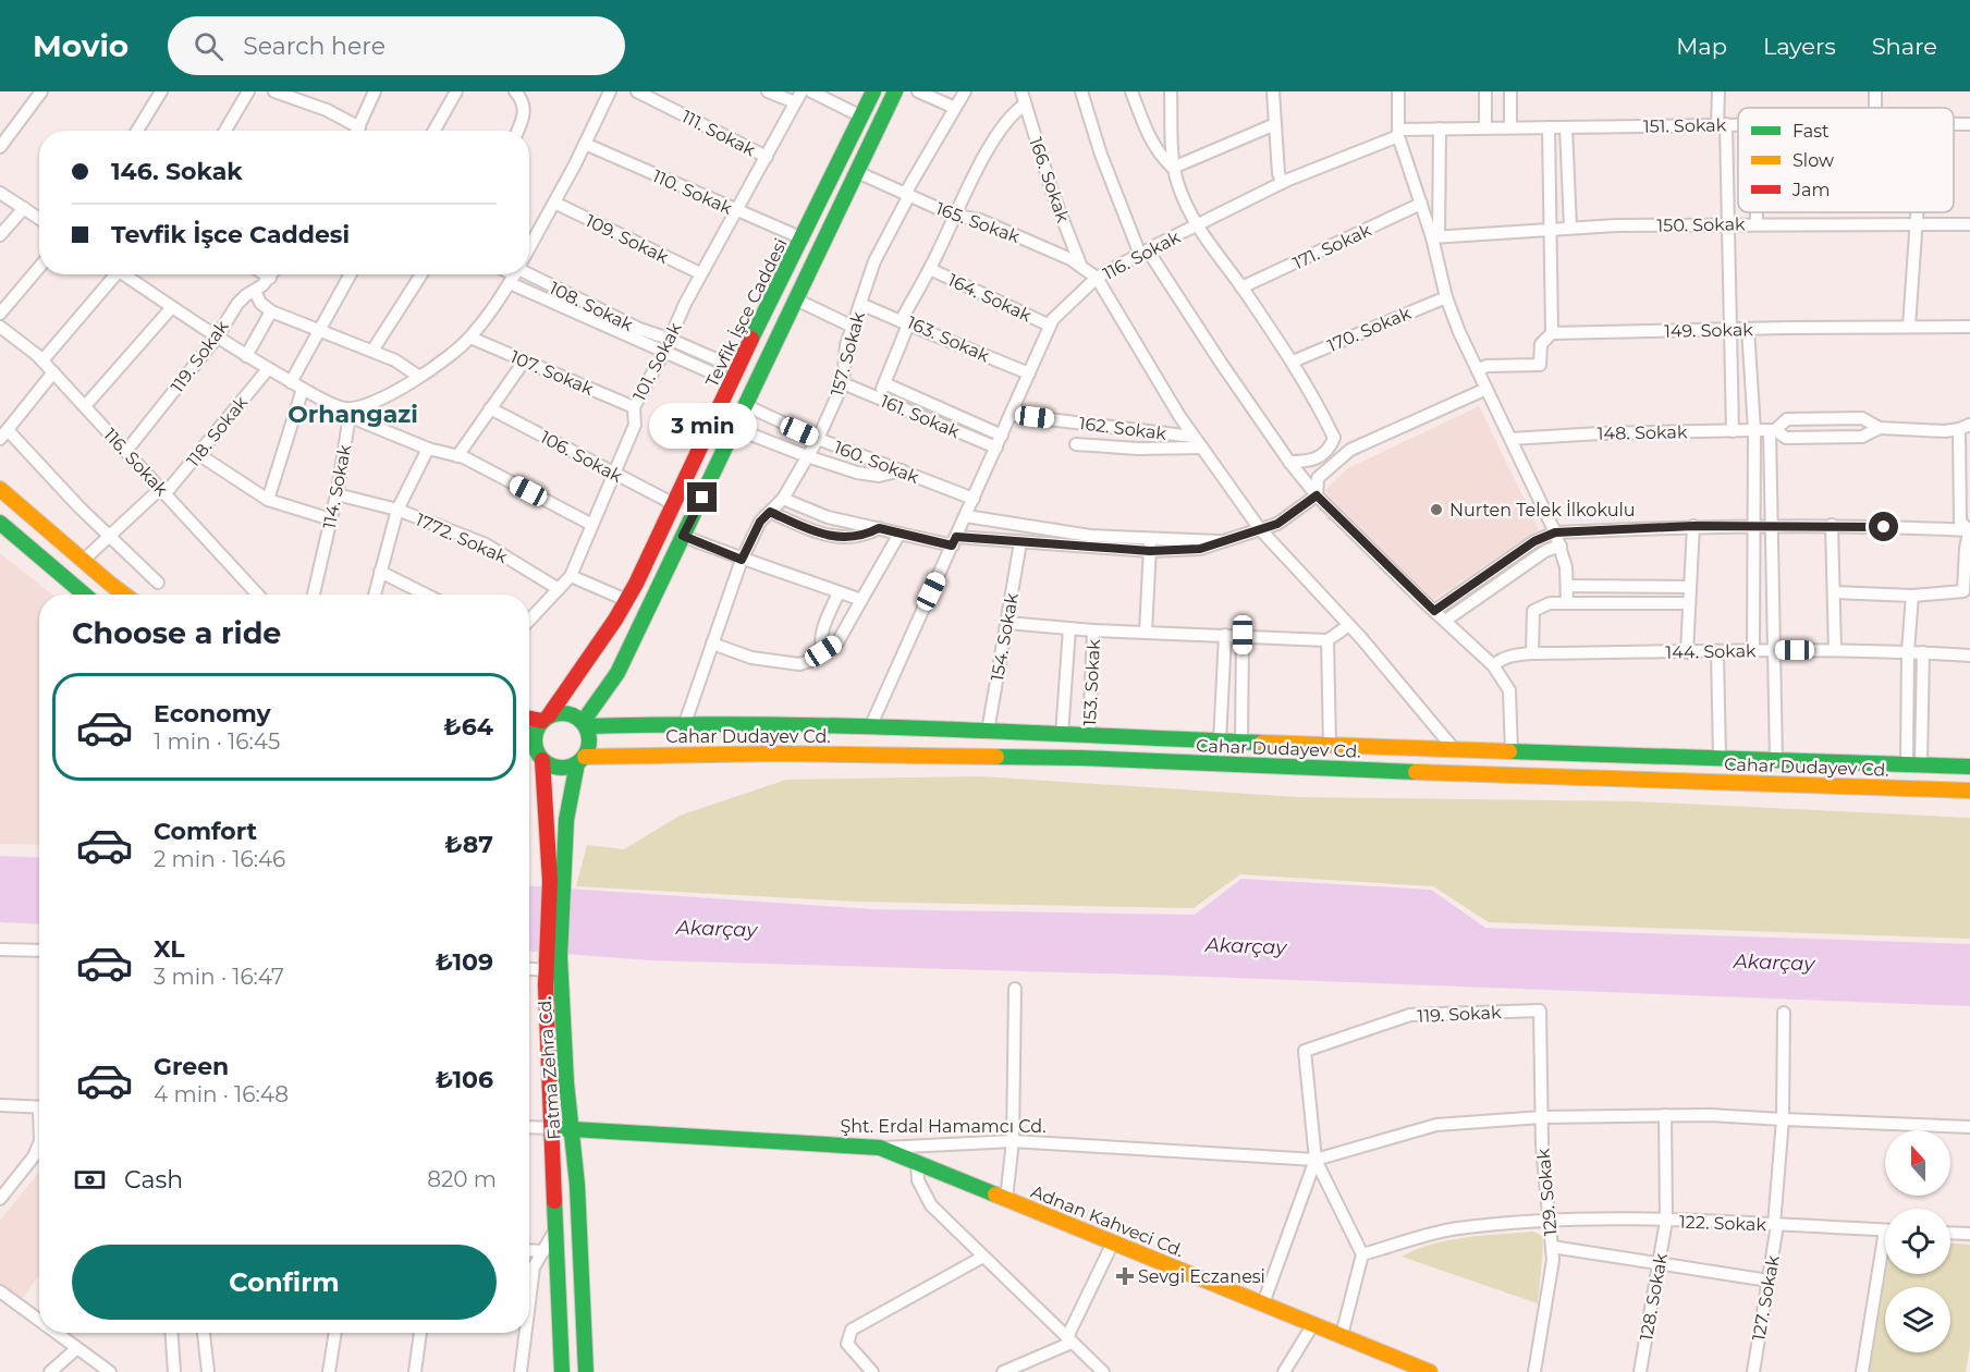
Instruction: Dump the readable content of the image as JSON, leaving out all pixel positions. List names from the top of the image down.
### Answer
{
  "streets": {
    "main road": [
      "Tevfik İşce Caddesi",
      "Cahar Dudayev Cd.",
      "Fatma Zehra Cd.",
      "Şht. Erdal Hamamcı Cd.",
      "Adnan Kahveci Cd."
    ],
    "street": [
      "151. Sokak",
      "111. Sokak",
      "166. Sokak",
      "110. Sokak",
      "165. Sokak",
      "150. Sokak",
      "109. Sokak",
      "171. Sokak",
      "116. Sokak",
      "164. Sokak",
      "108. Sokak",
      "170. Sokak",
      "149. Sokak",
      "163. Sokak",
      "157. Sokak",
      "119. Sokak",
      "101. Sokak",
      "107. Sokak",
      "161. Sokak",
      "162. Sokak",
      "118. Sokak",
      "148. Sokak",
      "106. Sokak",
      "160. Sokak",
      "114. Sokak",
      "1772. Sokak",
      "154. Sokak",
      "144. Sokak",
      "153. Sokak",
      "129. Sokak",
      "122. Sokak",
      "128. Sokak",
      "127. Sokak"
    ]
  },
  "crossings": [
    ["151. Sokak", "116. Sokak"],
    ["111. Sokak", "101. Sokak"],
    ["166. Sokak", "165. Sokak"],
    ["166. Sokak", "163. Sokak"],
    ["110. Sokak", "Tevfik İşce Caddesi"],
    ["110. Sokak", "101. Sokak"],
    ["165. Sokak", "116. Sokak"],
    ["165. Sokak", "163. Sokak"],
    ["165. Sokak", "157. Sokak"],
    ["109. Sokak", "101. Sokak"],
    ["116. Sokak", "164. Sokak"],
    ["116. Sokak", "163. Sokak"],
    ["116. Sokak", "119. Sokak"],
    ["116. Sokak", "161. Sokak"],
    ["116. Sokak", "162. Sokak"],
    ["116. Sokak", "118. Sokak"],
    ["116. Sokak", "160. Sokak"],
    ["116. Sokak", "Cahar Dudayev Cd."],
    ["164. Sokak", "163. Sokak"],
    ["108. Sokak", "Tevfik İşce Caddesi"],
    ["108. Sokak", "101. Sokak"],
    ["Tevfik İşce Caddesi", "106. Sokak"],
    ["Tevfik İşce Caddesi", "Cahar Dudayev Cd."],
    ["Tevfik İşce Caddesi", "Fatma Zehra Cd."],
    ["157. Sokak", "161. Sokak"],
    ["157. Sokak", "160. Sokak"],
    ["157. Sokak", "Cahar Dudayev Cd."],
    ["119. Sokak", "Şht. Erdal Hamamcı Cd."],
    ["119. Sokak", "129. Sokak"],
    ["101. Sokak", "107. Sokak"],
    ["101. Sokak", "106. Sokak"],
    ["101. Sokak", "1772. Sokak"],
    ["114. Sokak", "1772. Sokak"],
    ["154. Sokak", "Cahar Dudayev Cd."],
    ["153. Sokak", "Cahar Dudayev Cd."],
    ["Cahar Dudayev Cd.", "Fatma Zehra Cd."],
    ["Fatma Zehra Cd.", "Şht. Erdal Hamamcı Cd."],
    ["Şht. Erdal Hamamcı Cd.", "129. Sokak"],
    ["Şht. Erdal Hamamcı Cd.", "Adnan Kahveci Cd."],
    ["Şht. Erdal Hamamcı Cd.", "128. Sokak"],
    ["Şht. Erdal Hamamcı Cd.", "127. Sokak"],
    ["129. Sokak", "122. Sokak"],
    ["122. Sokak", "128. Sokak"],
    ["122. Sokak", "127. Sokak"]
  ],
  "districts": ["Orhangazi"],
  "water": ["Akarçay"],
  "places": {
    "other": ["Nurten Telek İlkokulu"],
    "health": ["Sevgi Eczanesi"]
  },
  "legend": ["Fast", "Slow", "Jam"],
  "north": "top",
  "page": {
    "header": "Movio",
    "search": "Search here",
    "nav": ["Map", "Layers", "Share"],
    "banner": ["146. Sokak", "Tevfik İşce Caddesi"],
    "bubble": "3 min",
    "heading": "Choose a ride",
    "list": [
      {
        "name": "Economy",
        "note": "1 min · 16:45",
        "value": "₺64"
      },
      {
        "name": "Comfort",
        "note": "2 min · 16:46",
        "value": "₺87"
      },
      {
        "name": "XL",
        "note": "3 min · 16:47",
        "value": "₺109"
      },
      {
        "name": "Green",
        "note": "4 min · 16:48",
        "value": "₺106"
      }
    ],
    "pay": ["Cash", "820 m"],
    "buttons": "Confirm"
  }
}
